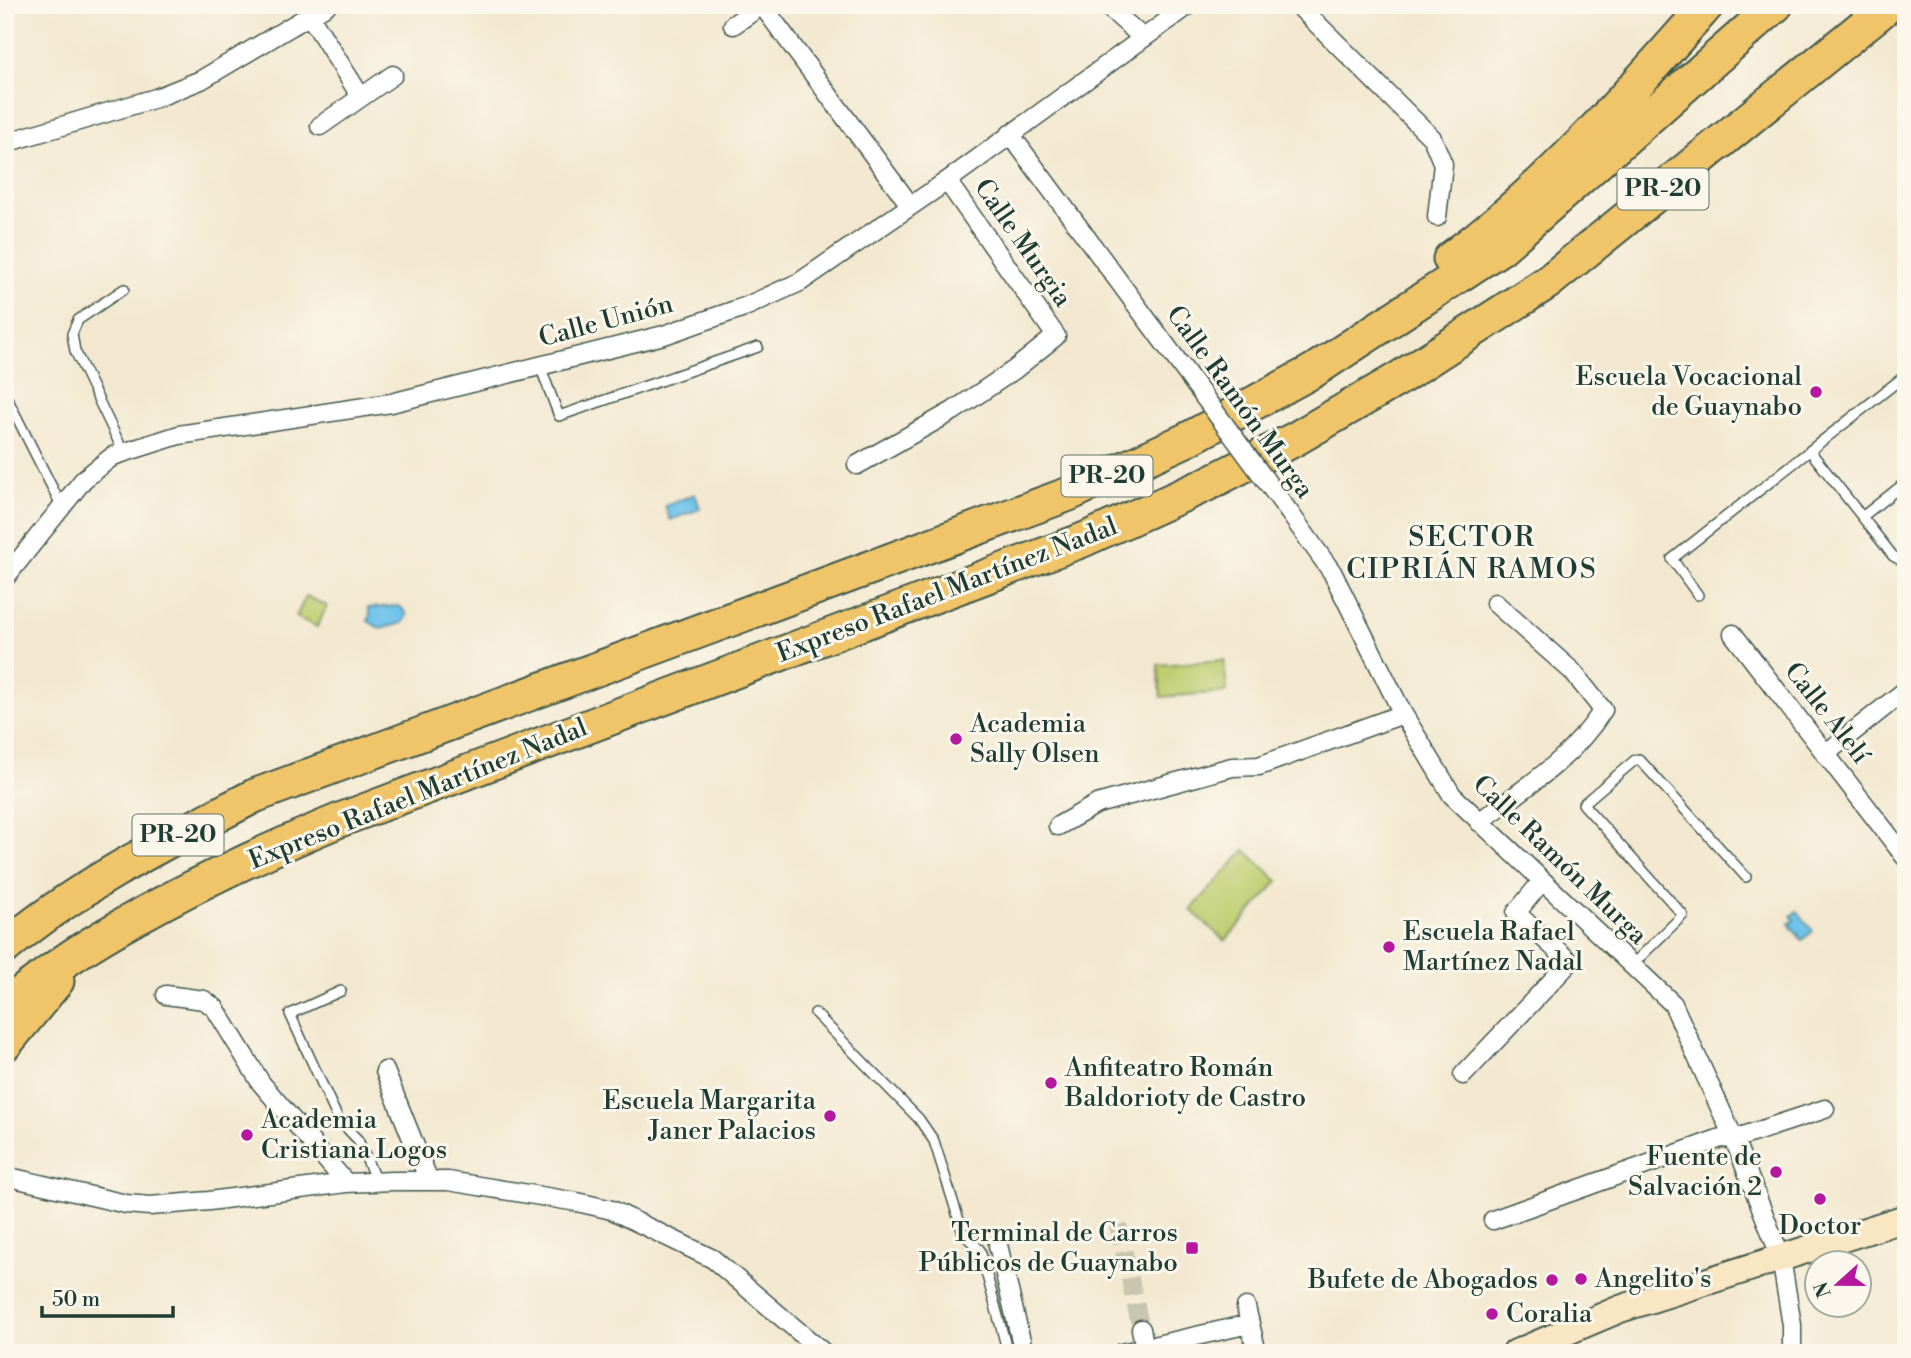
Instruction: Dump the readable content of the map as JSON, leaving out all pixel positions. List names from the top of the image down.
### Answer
{
  "streets": {
    "highway": ["PR-20", "Expreso Rafael Martínez Nadal"],
    "street": [
      "Calle Murgia",
      "Calle Unión",
      "Calle Ramón Murga",
      "Calle Alelí"
    ]
  },
  "crossings": [
    ["Calle Murgia", "Calle Unión"],
    ["Calle Unión", "Calle Ramón Murga"]
  ],
  "districts": ["SECTOR CIPRIÁN RAMOS"],
  "places": {
    "other": [
      "Escuela Vocacional de Guaynabo",
      "Academia Sally Olsen",
      "Escuela Rafael Martínez Nadal",
      "Anfiteatro Román Baldorioty de Castro",
      "Escuela Margarita Janer Palacios",
      "Academia Cristiana Logos",
      "Fuente de Salvación 2",
      "Doctor",
      "Angelito's",
      "Bufete de Abogados",
      "Coralia"
    ],
    "transit": ["Terminal de Carros Públicos de Guaynabo"]
  },
  "scale_bar": "50 m",
  "north": "left"
}
